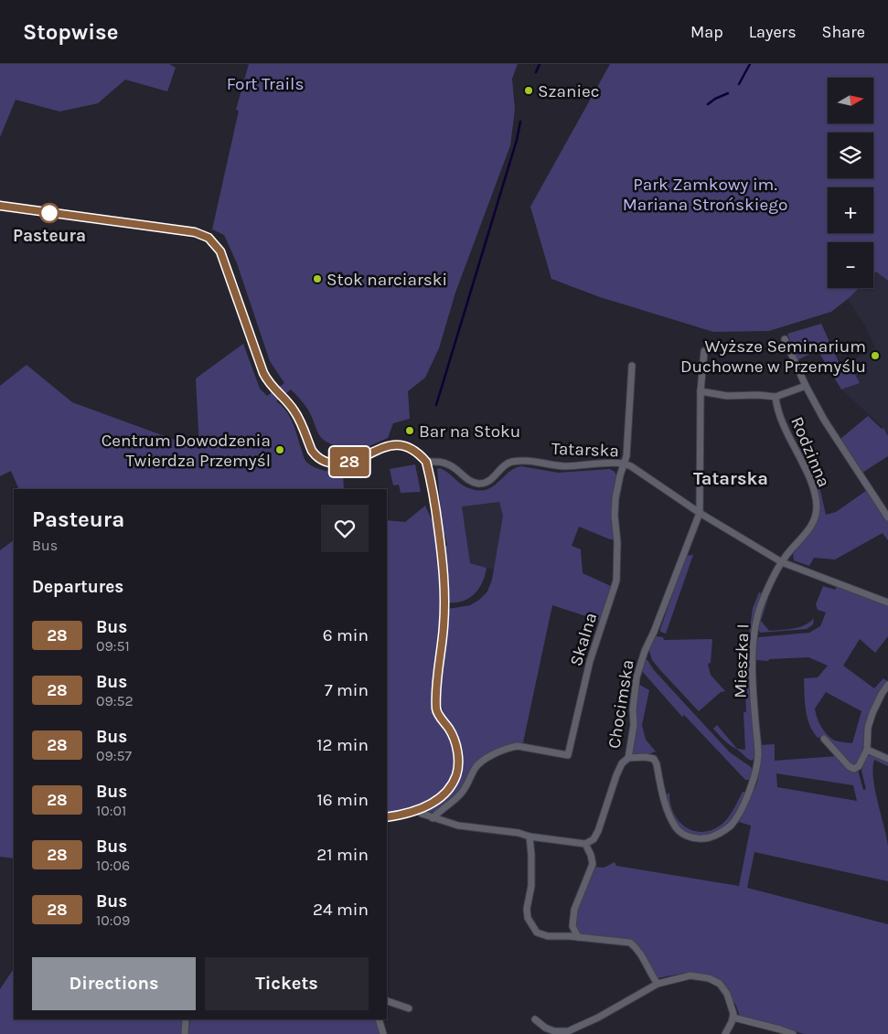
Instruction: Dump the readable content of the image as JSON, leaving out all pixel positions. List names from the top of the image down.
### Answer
{
  "streets": {
    "street": [
      "Tatarska",
      "Rodzinna",
      "Skalna",
      "Mieszka I",
      "Chocimska"
    ]
  },
  "crossings": [
    ["Tatarska", "Rodzinna"],
    ["Tatarska", "Skalna"],
    ["Tatarska", "Mieszka I"],
    ["Tatarska", "Chocimska"],
    ["Rodzinna", "Mieszka I"],
    ["Mieszka I", "Chocimska"]
  ],
  "districts": ["Tatarska"],
  "parks": ["Fort Trails", "Park Zamkowy im. Mariana Strońskiego"],
  "places": [
    "Szaniec",
    "Pasteura",
    "Stok narciarski",
    "Wyższe Seminarium Duchowne w Przemyślu",
    "Bar na Stoku",
    "Centrum Dowodzenia Twierdza Przemyśl"
  ],
  "lines": ["bus line 28"],
  "north": "right",
  "page": {
    "header": "Stopwise",
    "nav": ["Map", "Layers", "Share"],
    "on_map": "28",
    "map_buttons": ["+", "−"],
    "heading": [
      ["Pasteura", "Bus"],
      "Departures"
    ],
    "list": [
      {
        "mark": "28",
        "name": "Bus",
        "note": "09:51",
        "value": "6 min"
      },
      {
        "mark": "28",
        "name": "Bus",
        "note": "09:52",
        "value": "7 min"
      },
      {
        "mark": "28",
        "name": "Bus",
        "note": "09:57",
        "value": "12 min"
      },
      {
        "mark": "28",
        "name": "Bus",
        "note": "10:01",
        "value": "16 min"
      },
      {
        "mark": "28",
        "name": "Bus",
        "note": "10:06",
        "value": "21 min"
      },
      {
        "mark": "28",
        "name": "Bus",
        "note": "10:09",
        "value": "24 min"
      }
    ],
    "buttons": ["Directions", "Tickets"]
  }
}
